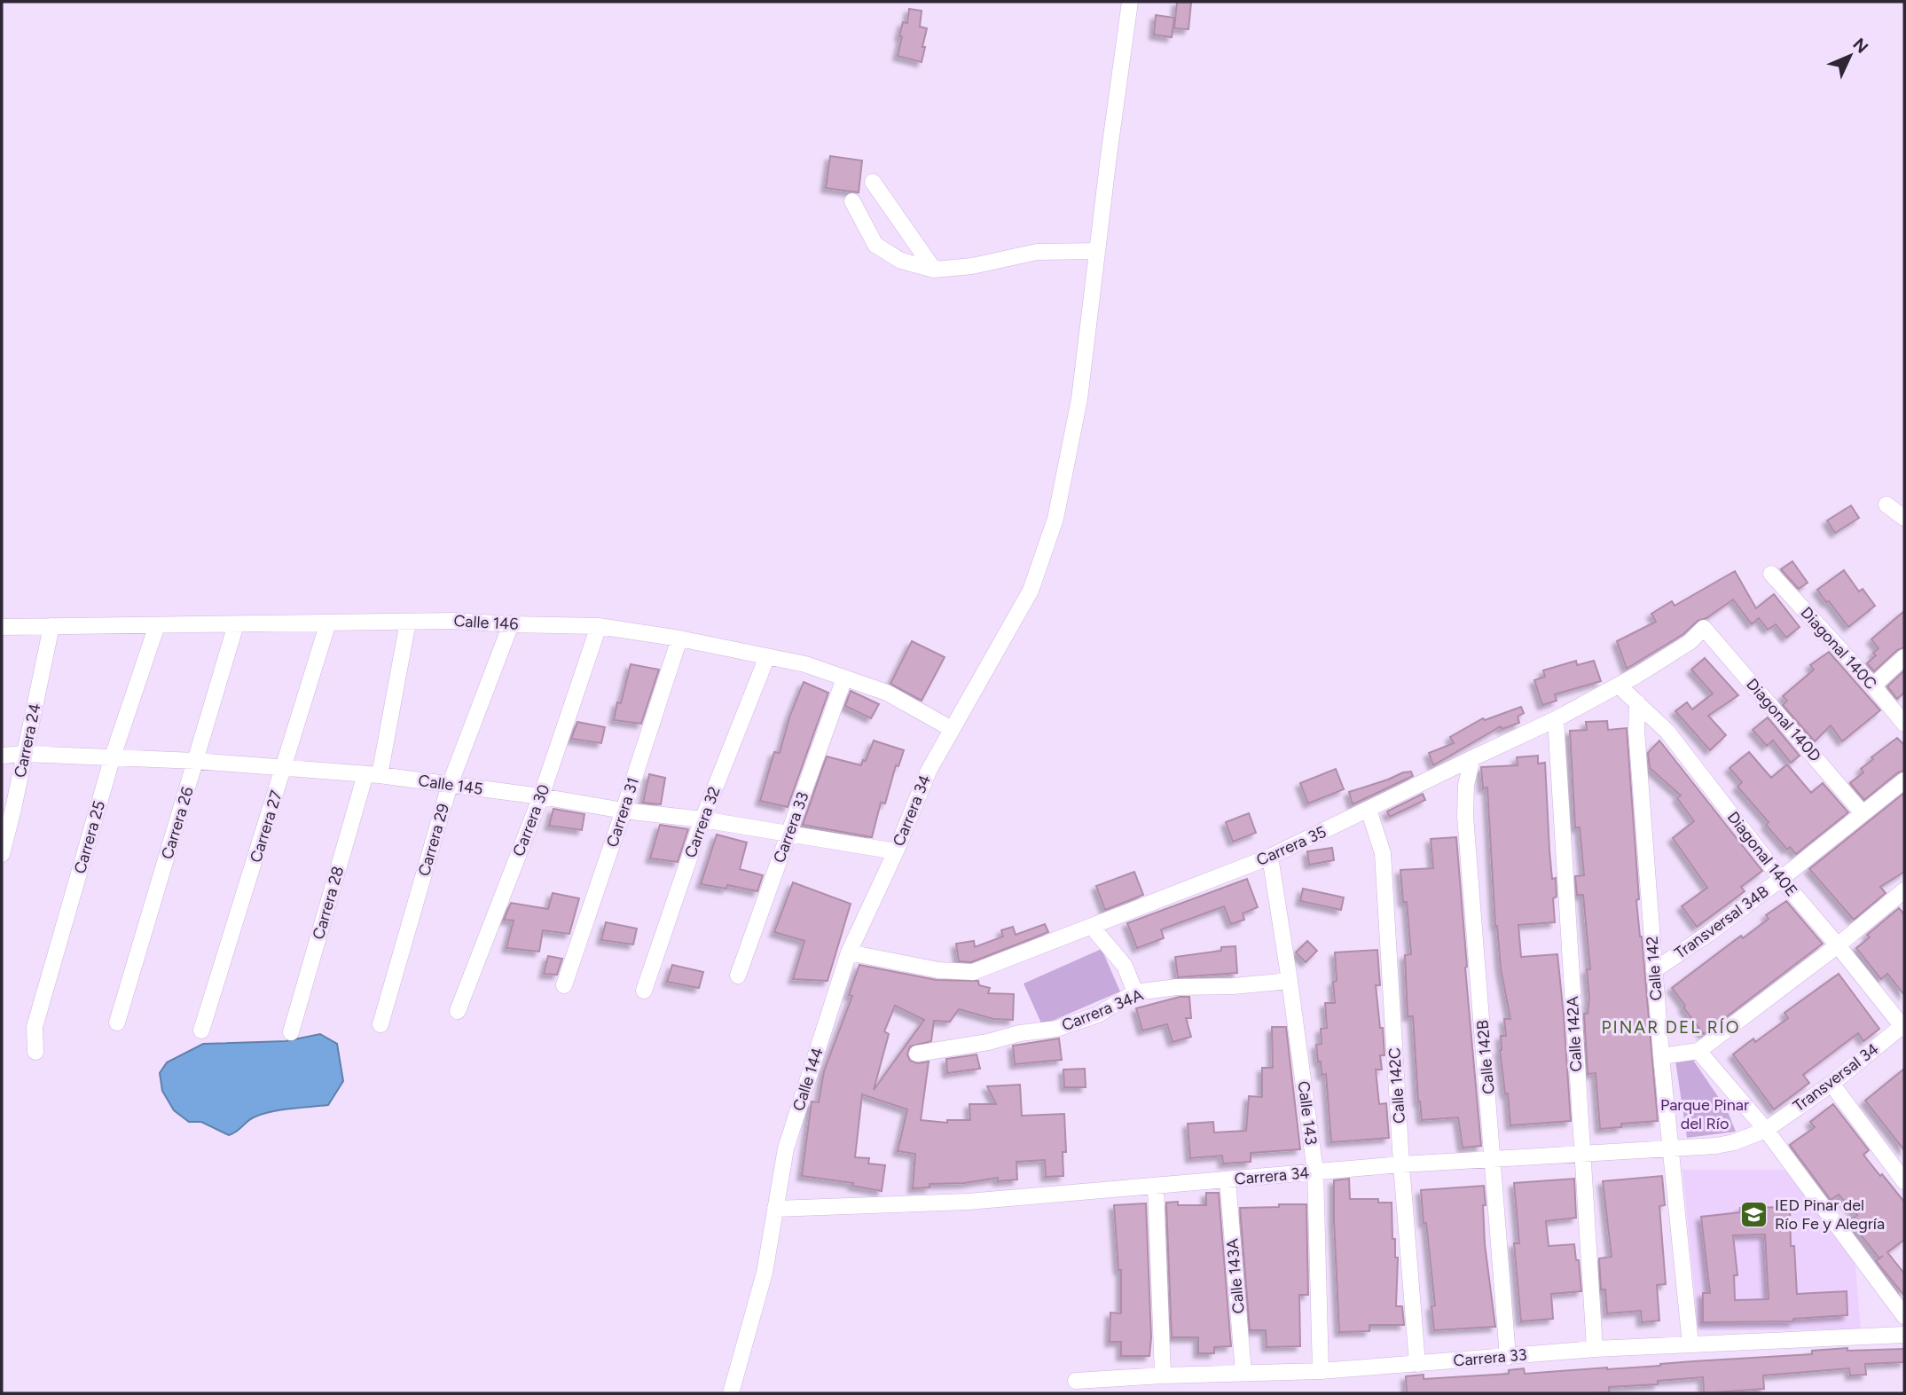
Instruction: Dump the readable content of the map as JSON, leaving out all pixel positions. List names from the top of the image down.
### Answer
{
  "streets": {
    "street": [
      "Calle 146",
      "Diagonal 140C",
      "Diagonal 140D",
      "Carrera 24",
      "Calle 145",
      "Carrera 34",
      "Carrera 31",
      "Carrera 30",
      "Carrera 32",
      "Carrera 26",
      "Carrera 27",
      "Carrera 33",
      "Carrera 25",
      "Carrera 29",
      "Carrera 35",
      "Diagonal 140E",
      "Carrera 28",
      "Transversal 34B",
      "Calle 142",
      "Carrera 34A",
      "Calle 142A",
      "Calle 142B",
      "Transversal 34",
      "Calle 144",
      "Calle 142C",
      "Calle 143",
      "Calle 143A"
    ]
  },
  "crossings": [
    ["Calle 146", "Carrera 24"],
    ["Calle 146", "Carrera 34"],
    ["Calle 146", "Carrera 31"],
    ["Calle 146", "Carrera 30"],
    ["Calle 146", "Carrera 32"],
    ["Calle 146", "Carrera 26"],
    ["Calle 146", "Carrera 27"],
    ["Calle 146", "Carrera 33"],
    ["Calle 146", "Carrera 25"],
    ["Calle 146", "Carrera 29"],
    ["Calle 146", "Carrera 28"],
    ["Diagonal 140D", "Carrera 35"],
    ["Diagonal 140D", "Transversal 34B"],
    ["Carrera 24", "Calle 145"],
    ["Calle 145", "Carrera 34"],
    ["Calle 145", "Carrera 31"],
    ["Calle 145", "Carrera 30"],
    ["Calle 145", "Carrera 32"],
    ["Calle 145", "Carrera 26"],
    ["Calle 145", "Carrera 27"],
    ["Calle 145", "Carrera 33"],
    ["Calle 145", "Carrera 25"],
    ["Calle 145", "Carrera 29"],
    ["Calle 145", "Carrera 28"],
    ["Carrera 34", "Carrera 35"],
    ["Carrera 34", "Calle 142"],
    ["Carrera 34", "Calle 142A"],
    ["Carrera 34", "Calle 142B"],
    ["Carrera 34", "Transversal 34"],
    ["Carrera 34", "Calle 144"],
    ["Carrera 34", "Calle 142C"],
    ["Carrera 34", "Calle 143"],
    ["Carrera 34", "Calle 143A"],
    ["Carrera 33", "Calle 142"],
    ["Carrera 33", "Calle 142A"],
    ["Carrera 33", "Calle 142B"],
    ["Carrera 33", "Calle 142C"],
    ["Carrera 33", "Calle 143"],
    ["Carrera 33", "Calle 143A"],
    ["Carrera 35", "Diagonal 140E"],
    ["Carrera 35", "Calle 142A"],
    ["Carrera 35", "Calle 142B"],
    ["Carrera 35", "Calle 144"],
    ["Carrera 35", "Calle 142C"],
    ["Carrera 35", "Calle 143"],
    ["Diagonal 140E", "Transversal 34B"],
    ["Diagonal 140E", "Calle 142"],
    ["Diagonal 140E", "Transversal 34"],
    ["Transversal 34B", "Calle 142"],
    ["Carrera 34A", "Calle 143"]
  ],
  "districts": ["PINAR DEL RÍO"],
  "parks": ["Parque Pinar del Río"],
  "places": {
    "school or university": ["IED Pinar del Río Fe y Alegría"]
  },
  "north": "top right"
}
